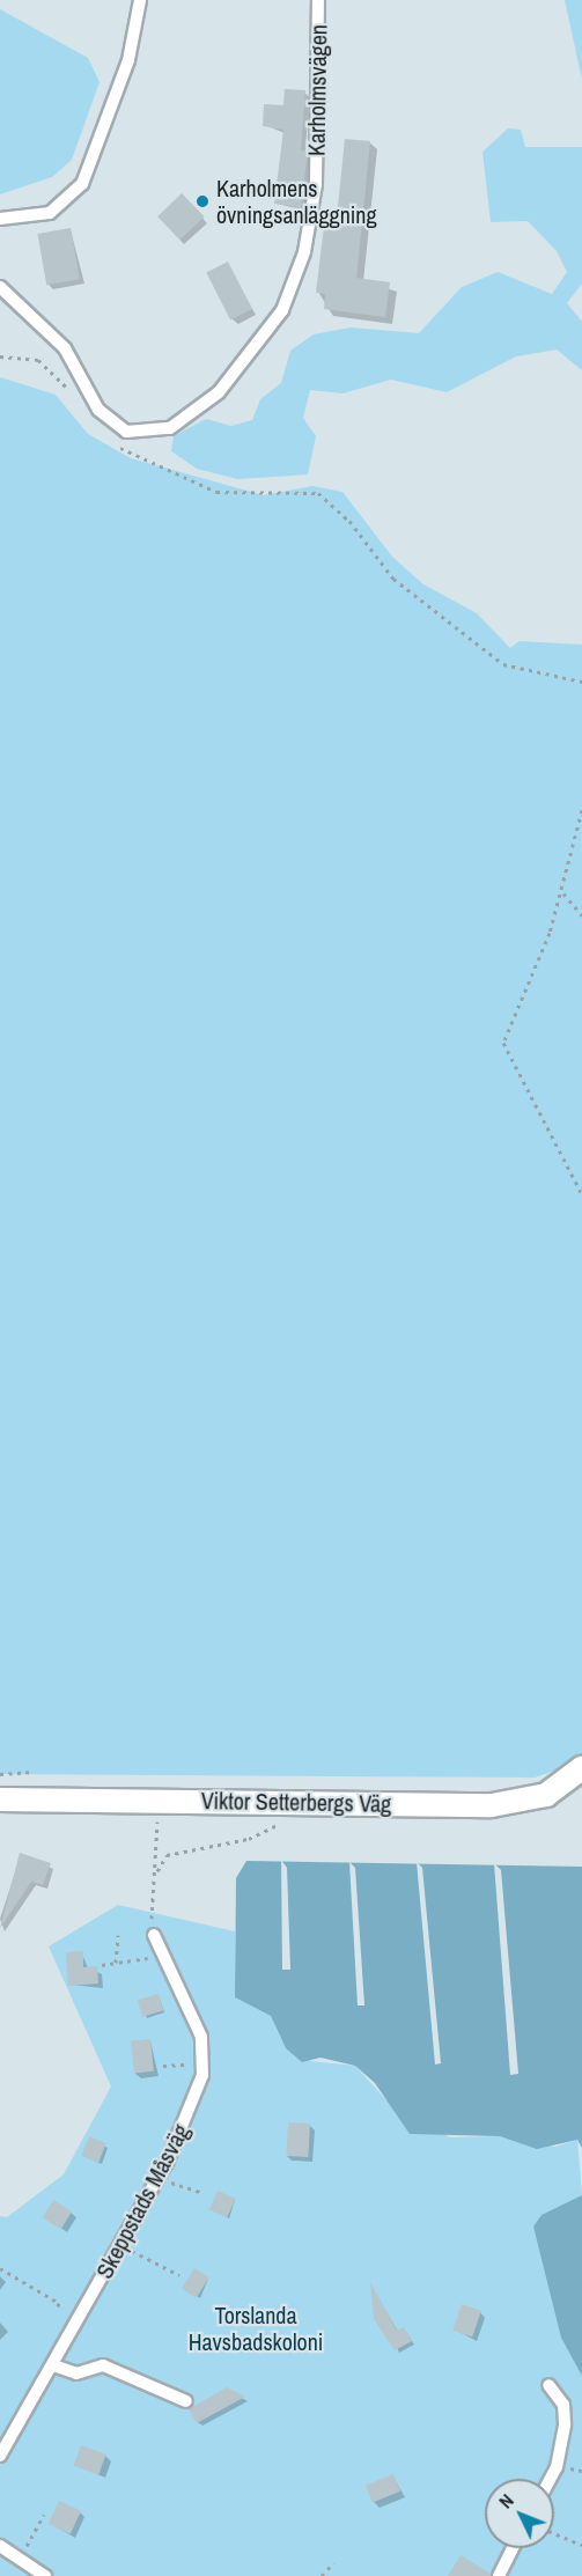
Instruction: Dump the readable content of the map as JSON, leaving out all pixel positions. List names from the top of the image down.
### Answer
{
  "streets": {
    "street": ["Viktor Setterbergs Väg"],
    "lane": ["Karholmsvägen", "Skeppstads Måsväg"]
  },
  "parks": ["Torslanda Havsbadskoloni"],
  "places": ["Karholmens övningsanläggning"],
  "north": "top left"
}
